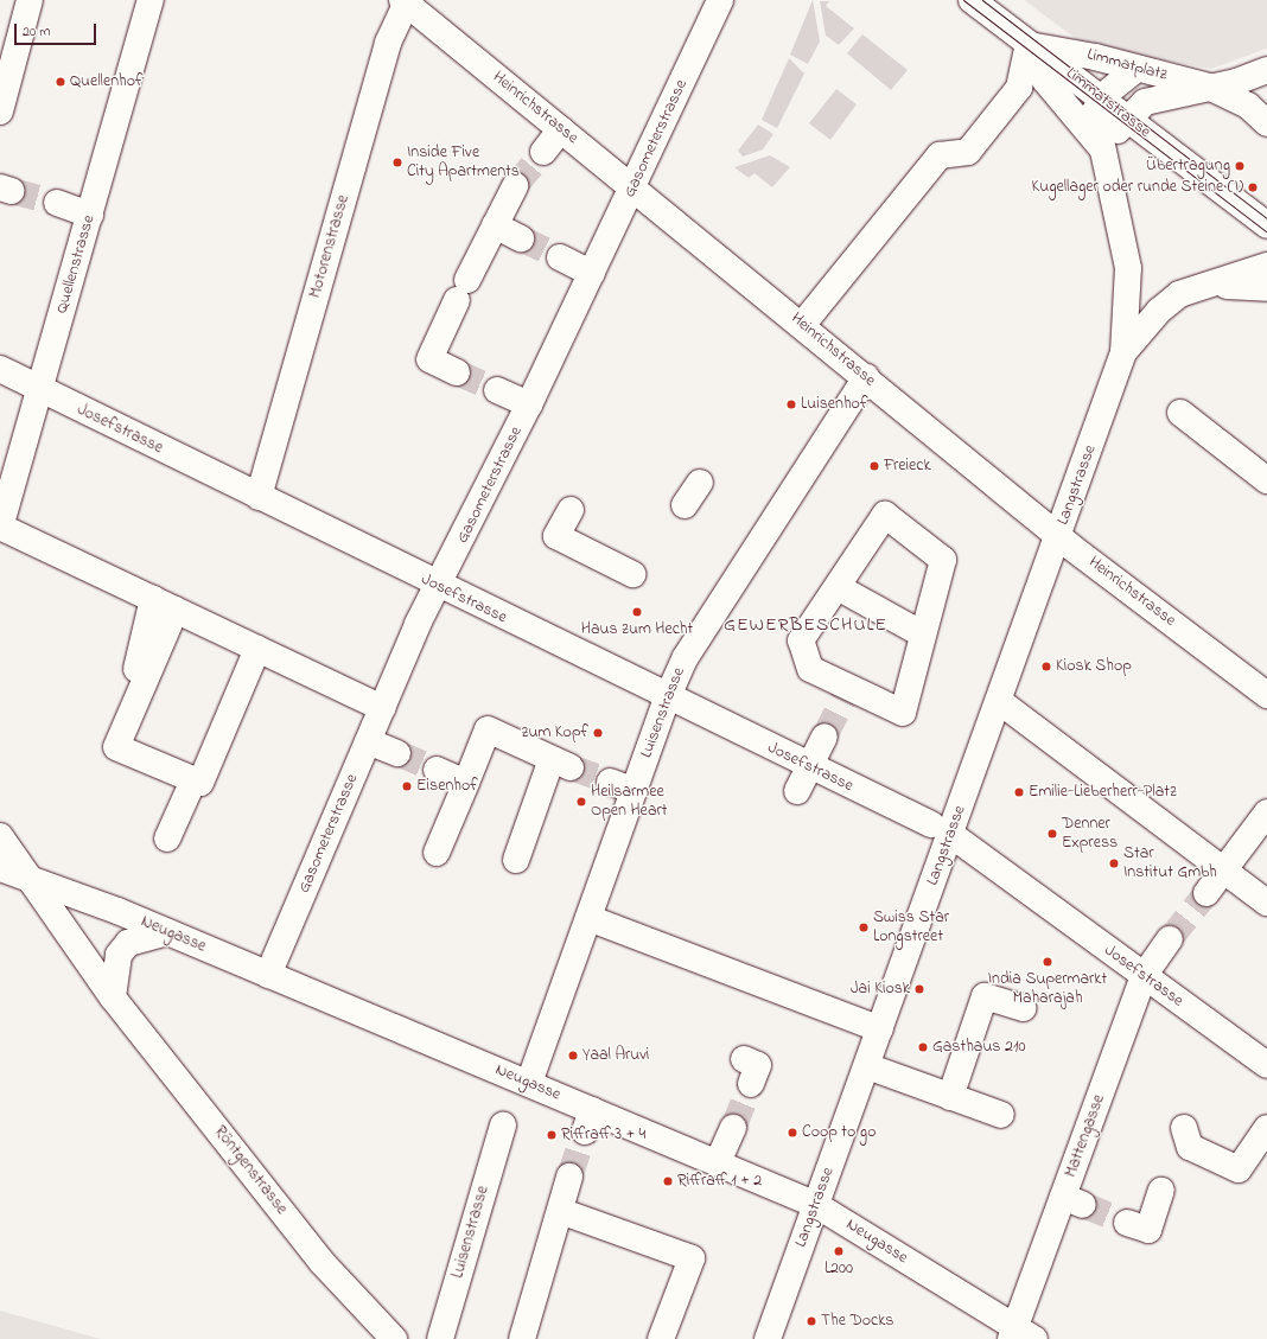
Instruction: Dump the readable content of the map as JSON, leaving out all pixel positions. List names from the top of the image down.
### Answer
{
  "streets": {
    "street": [
      "Limmatplatz",
      "Limmatstrasse",
      "Heinrichstrasse",
      "Gasometerstrasse",
      "Motorenstrasse",
      "Quellenstrasse",
      "Josefstrasse",
      "Langstrasse",
      "Luisenstrasse",
      "Neugasse",
      "Mattengasse",
      "Röntgenstrasse"
    ]
  },
  "crossings": [
    ["Limmatplatz", "Limmatstrasse"],
    ["Heinrichstrasse", "Gasometerstrasse"],
    ["Heinrichstrasse", "Motorenstrasse"],
    ["Heinrichstrasse", "Langstrasse"],
    ["Heinrichstrasse", "Luisenstrasse"],
    ["Gasometerstrasse", "Josefstrasse"],
    ["Gasometerstrasse", "Neugasse"],
    ["Motorenstrasse", "Josefstrasse"],
    ["Quellenstrasse", "Josefstrasse"],
    ["Josefstrasse", "Langstrasse"],
    ["Josefstrasse", "Luisenstrasse"],
    ["Josefstrasse", "Mattengasse"],
    ["Langstrasse", "Neugasse"],
    ["Luisenstrasse", "Neugasse"],
    ["Neugasse", "Mattengasse"],
    ["Neugasse", "Röntgenstrasse"]
  ],
  "districts": ["GEWERBESCHULE"],
  "places": [
    "Quellenhof",
    "Inside Five City Apartments",
    "Übertragung",
    "Kugellager oder runde Steine (I)",
    "Luisenhof",
    "Freieck",
    "Haus zum Hecht",
    "Kiosk Shop",
    "zum Kopf",
    "Eisenhof",
    "Emilie-Lieberherr-Platz",
    "Heilsarmee Open Heart",
    "Denner Express",
    "Star Institut Gmbh",
    "Swiss Star Longstreet",
    "India Supermarkt Maharajah",
    "Jai Kiosk",
    "Gasthaus 210",
    "Yaal Aruvi",
    "Coop to go",
    "Riffraff 3 + 4",
    "Riffraff 1 + 2",
    "L200",
    "The Docks"
  ],
  "scale_bar": "20 m"
}
